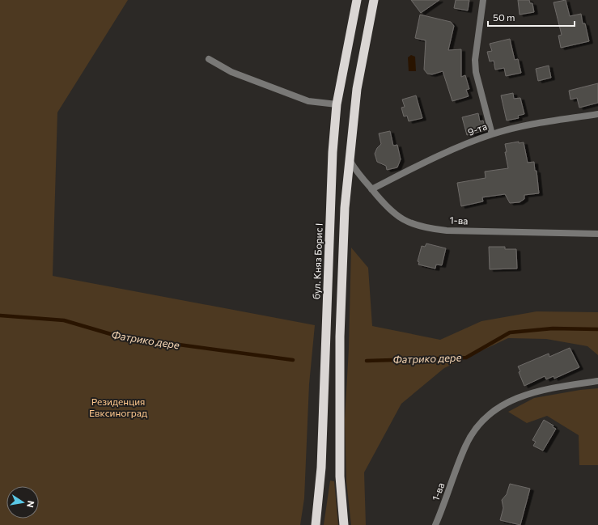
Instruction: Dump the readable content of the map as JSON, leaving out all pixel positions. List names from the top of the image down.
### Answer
{
  "streets": {
    "highway": ["бул. Княз Борис I"],
    "street": ["9-та", "1-ва"]
  },
  "crossings": [
    ["9-та", "1-ва"]
  ],
  "water": ["Фатрико дере"],
  "parks": ["Резиденция Евксиноград"],
  "scale_bar": "50 m",
  "north": "right"
}
